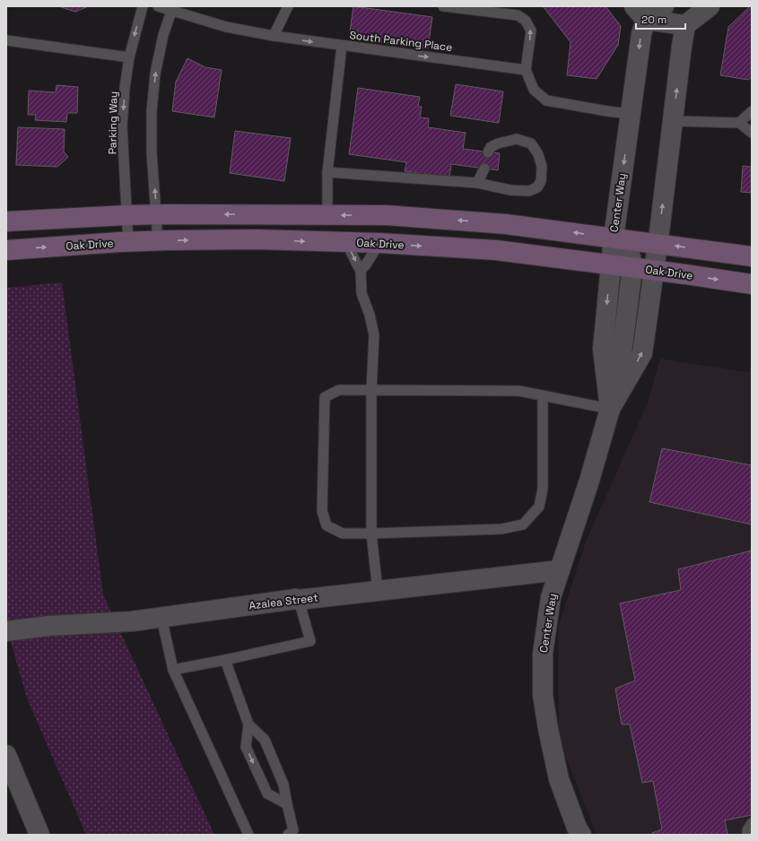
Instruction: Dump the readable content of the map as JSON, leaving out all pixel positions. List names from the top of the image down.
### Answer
{
  "streets": {
    "main road": ["Oak Drive"],
    "street": ["Center Way", "Azalea Street"],
    "lane": ["South Parking Place", "Parking Way"]
  },
  "crossings": [
    ["Parking Way", "Oak Drive"],
    ["Center Way", "Oak Drive"],
    ["Center Way", "Azalea Street"]
  ],
  "one_way": ["South Parking Place"],
  "scale_bar": "20 m"
}
